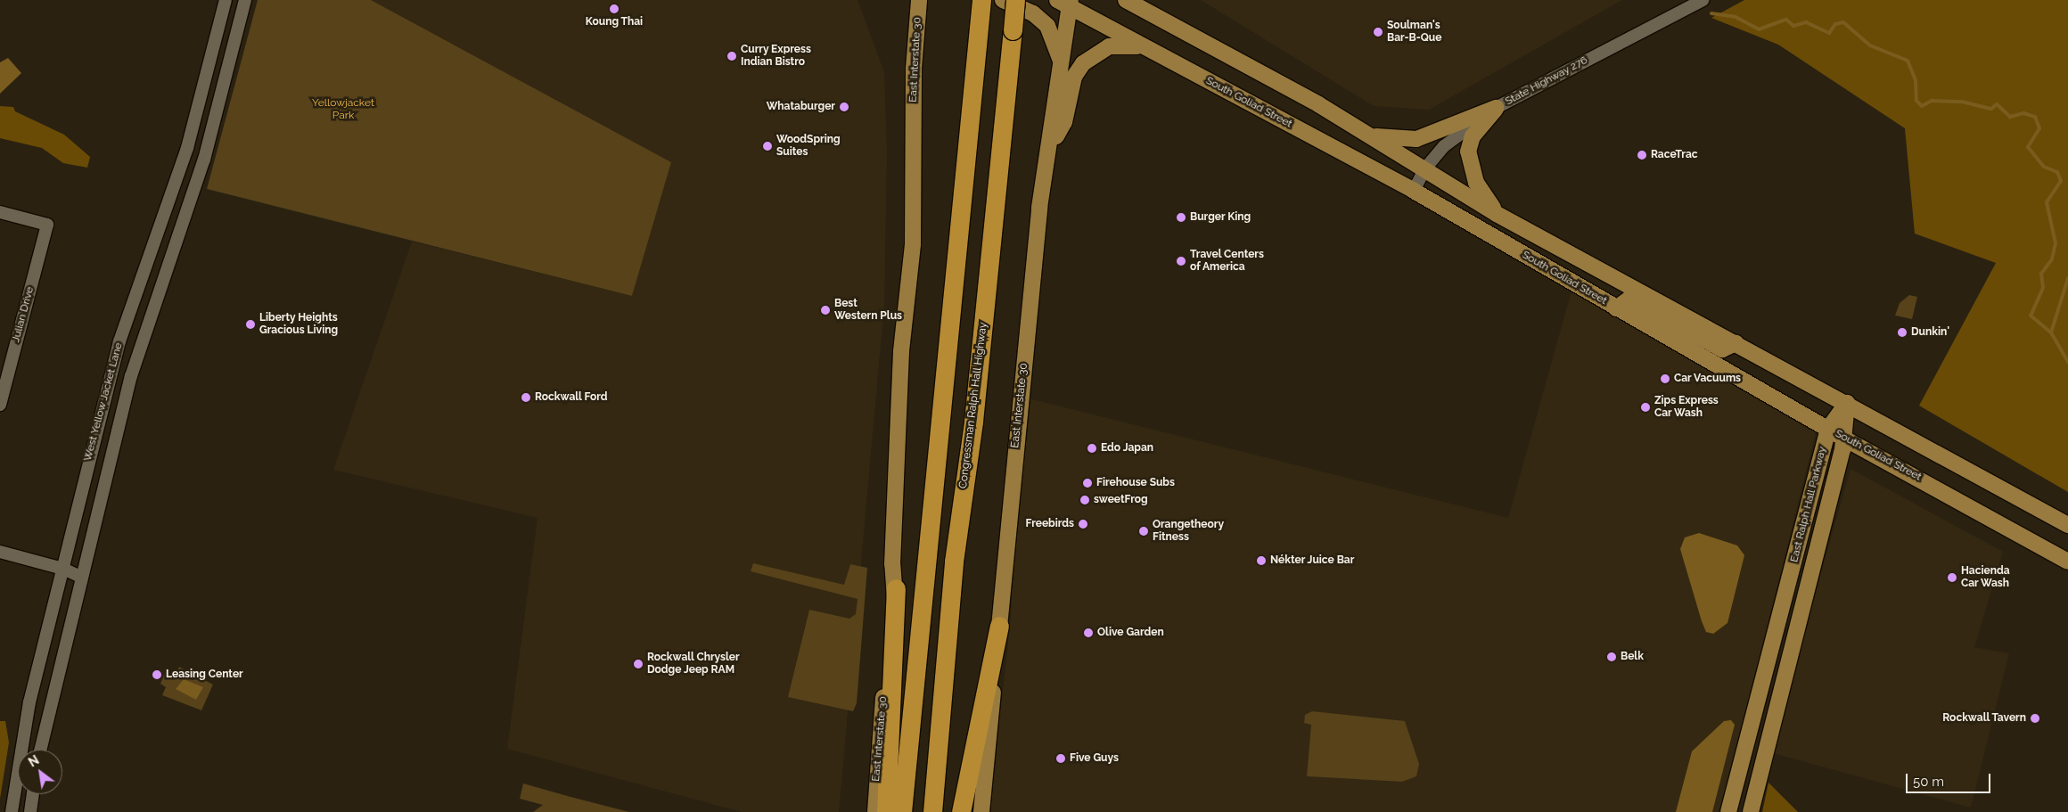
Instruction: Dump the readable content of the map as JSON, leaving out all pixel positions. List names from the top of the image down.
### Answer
{
  "streets": {
    "highway": ["Congressman Ralph Hall Highway"],
    "main road": ["East Interstate 30", "South Goliad Street", "East Ralph Hall Parkway"],
    "street": ["State Highway 276", "Julian Drive", "West Yellow Jacket Lane"]
  },
  "crossings": [
    ["East Interstate 30", "South Goliad Street"],
    ["State Highway 276", "South Goliad Street"],
    ["South Goliad Street", "East Ralph Hall Parkway"]
  ],
  "parks": ["Yellowjacket Park"],
  "places": [
    "Koung Thai",
    "Soulman's Bar-B-Que",
    "Curry Express Indian Bistro",
    "Whataburger",
    "WoodSpring Suites",
    "RaceTrac",
    "Burger King",
    "Travel Centers of America",
    "Best Western Plus",
    "Liberty Heights Gracious Living",
    "Dunkin'",
    "Car Vacuums",
    "Rockwall Ford",
    "Zips Express Car Wash",
    "Edo Japan",
    "Firehouse Subs",
    "sweetFrog",
    "Freebirds",
    "Orangetheory Fitness",
    "Nékter Juice Bar",
    "Hacienda Car Wash",
    "Olive Garden",
    "Belk",
    "Rockwall Chrysler Dodge Jeep RAM",
    "Leasing Center",
    "Rockwall Tavern",
    "Five Guys"
  ],
  "scale_bar": "50 m",
  "north": "top left"
}
